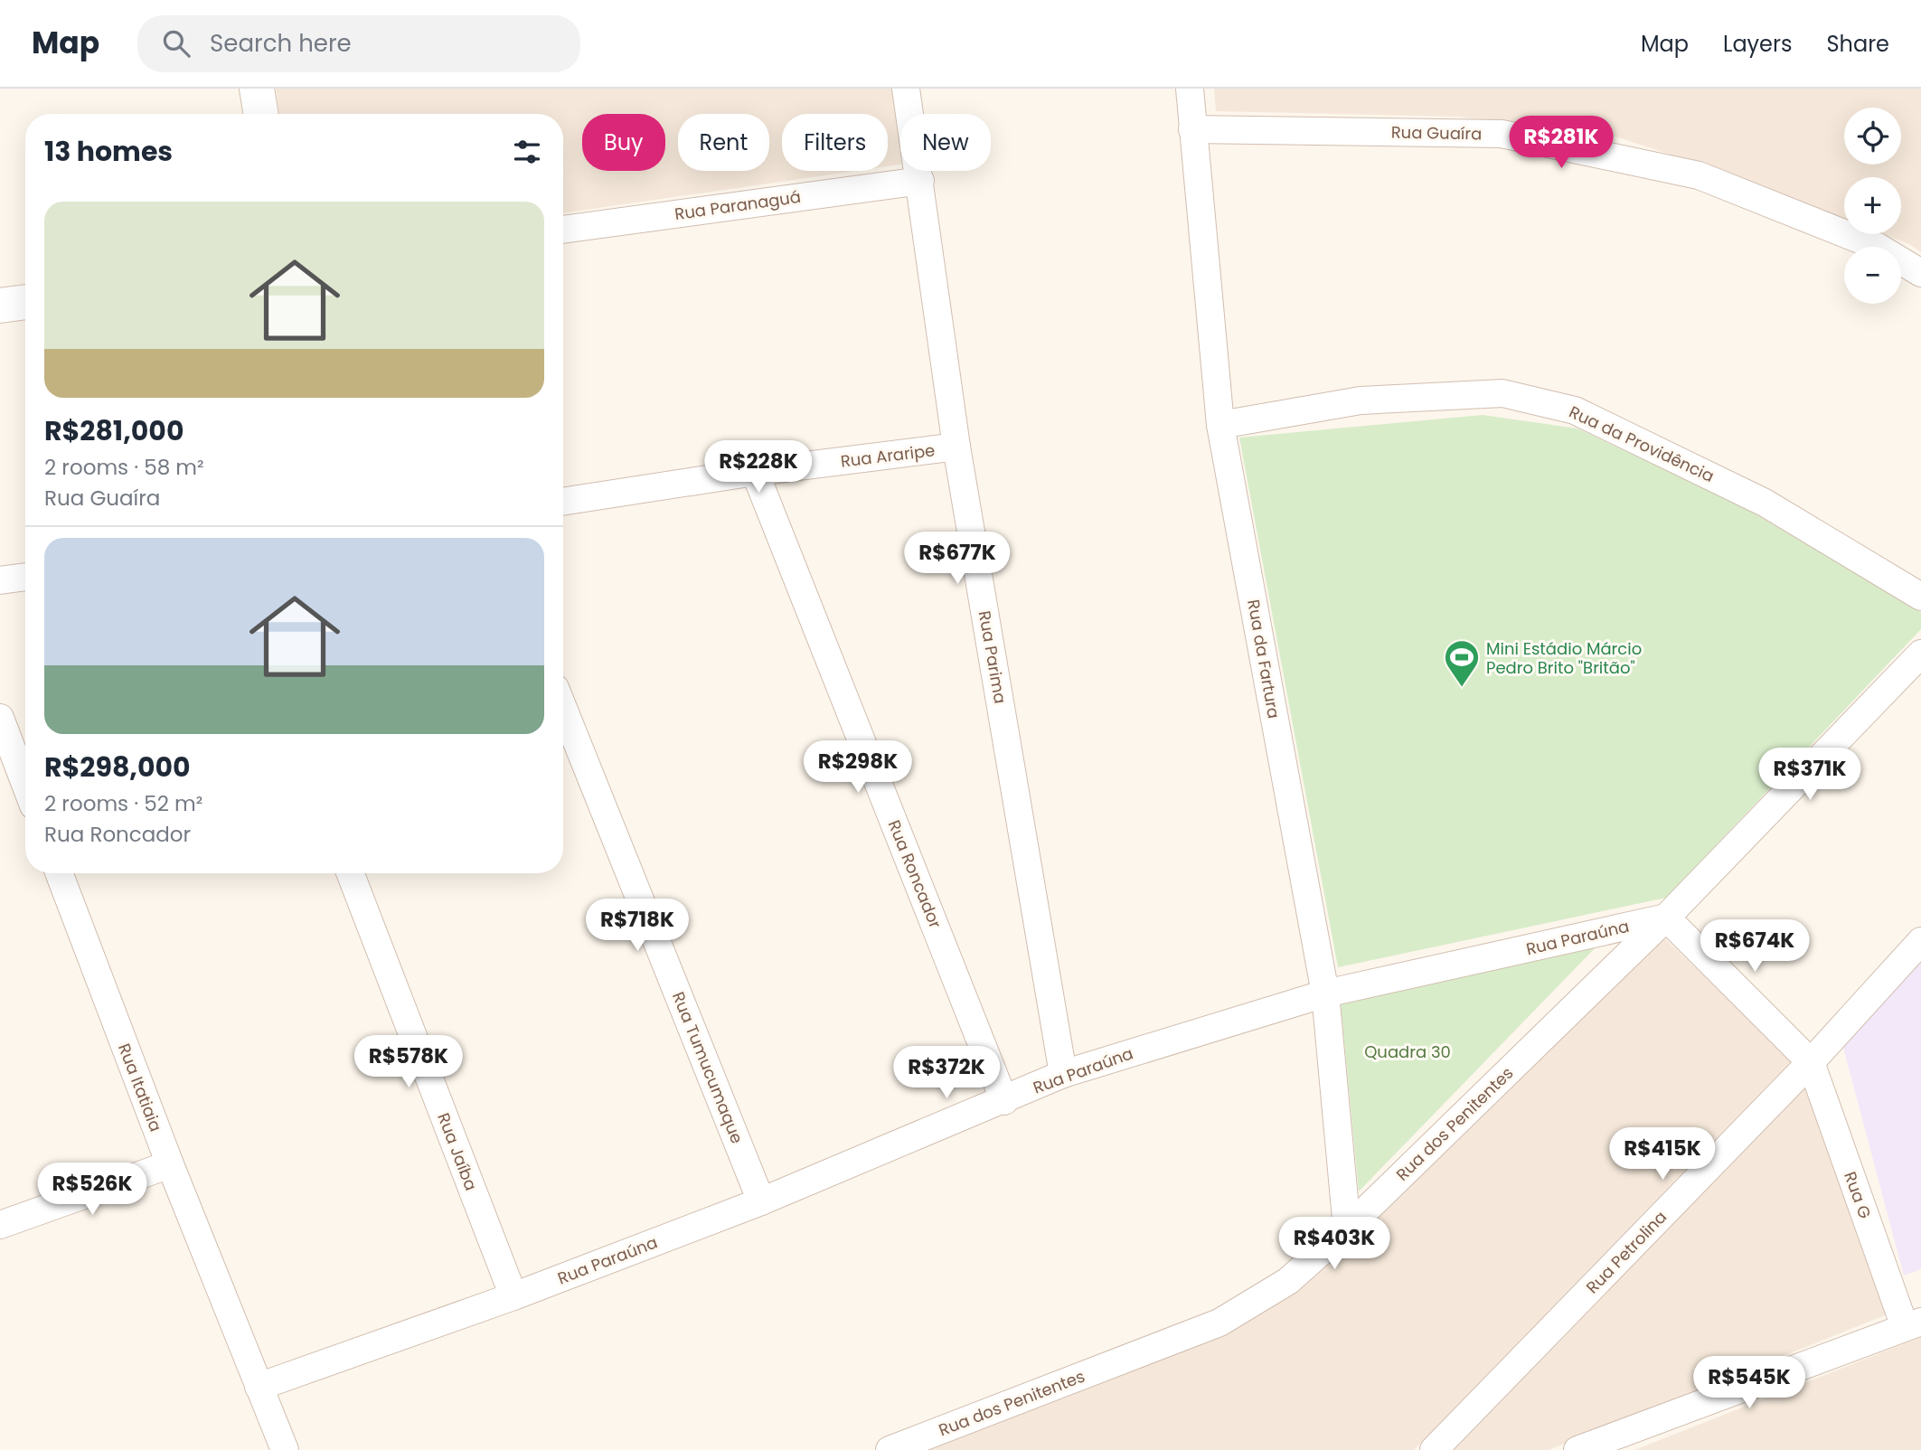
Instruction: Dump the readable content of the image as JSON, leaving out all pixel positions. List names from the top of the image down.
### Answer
{
  "streets": {
    "street": [
      "Rua Guaíra",
      "Rua Paranaguá",
      "Rua da Providência",
      "Rua Araripe",
      "Rua Parima",
      "Rua da Fartura",
      "Rua Roncador",
      "Rua Paraúna",
      "Rua Tumucumaque",
      "Rua Itatiaia",
      "Rua dos Penitentes",
      "Rua Jaíba",
      "Rua G",
      "Rua Petrolina"
    ]
  },
  "crossings": [
    ["Rua Guaíra", "Rua da Fartura"],
    ["Rua Paranaguá", "Rua Parima"],
    ["Rua da Providência", "Rua da Fartura"],
    ["Rua Araripe", "Rua Parima"],
    ["Rua Araripe", "Rua Roncador"],
    ["Rua Parima", "Rua Paraúna"],
    ["Rua da Fartura", "Rua Paraúna"],
    ["Rua da Fartura", "Rua dos Penitentes"],
    ["Rua Roncador", "Rua Paraúna"],
    ["Rua Paraúna", "Rua Tumucumaque"],
    ["Rua Paraúna", "Rua Itatiaia"],
    ["Rua Paraúna", "Rua dos Penitentes"],
    ["Rua Paraúna", "Rua Jaíba"],
    ["Rua G", "Rua Petrolina"]
  ],
  "parks": ["Quadra 30"],
  "places": {
    "sports": ["Mini Estádio Márcio Pedro Brito \"Britão\""]
  },
  "page": {
    "header": "Map",
    "search": "Search here",
    "nav": ["Map", "Layers", "Share"],
    "map_buttons": ["+", "−"],
    "chip": [
      "Buy",
      "Rent",
      "Filters",
      "New"
    ],
    "heading": "13 homes",
    "price": [
      "R$281K",
      "R$228K",
      "R$677K",
      "R$298K",
      "R$371K",
      "R$718K",
      "R$674K",
      "R$578K",
      "R$372K",
      "R$415K",
      "R$526K",
      "R$403K",
      "R$545K"
    ],
    "list": [
      {
        "name": "R$281,000",
        "note": "2 rooms · 58 m² · Rua Guaíra"
      },
      {
        "name": "R$298,000",
        "note": "2 rooms · 52 m² · Rua Roncador"
      }
    ]
  }
}
